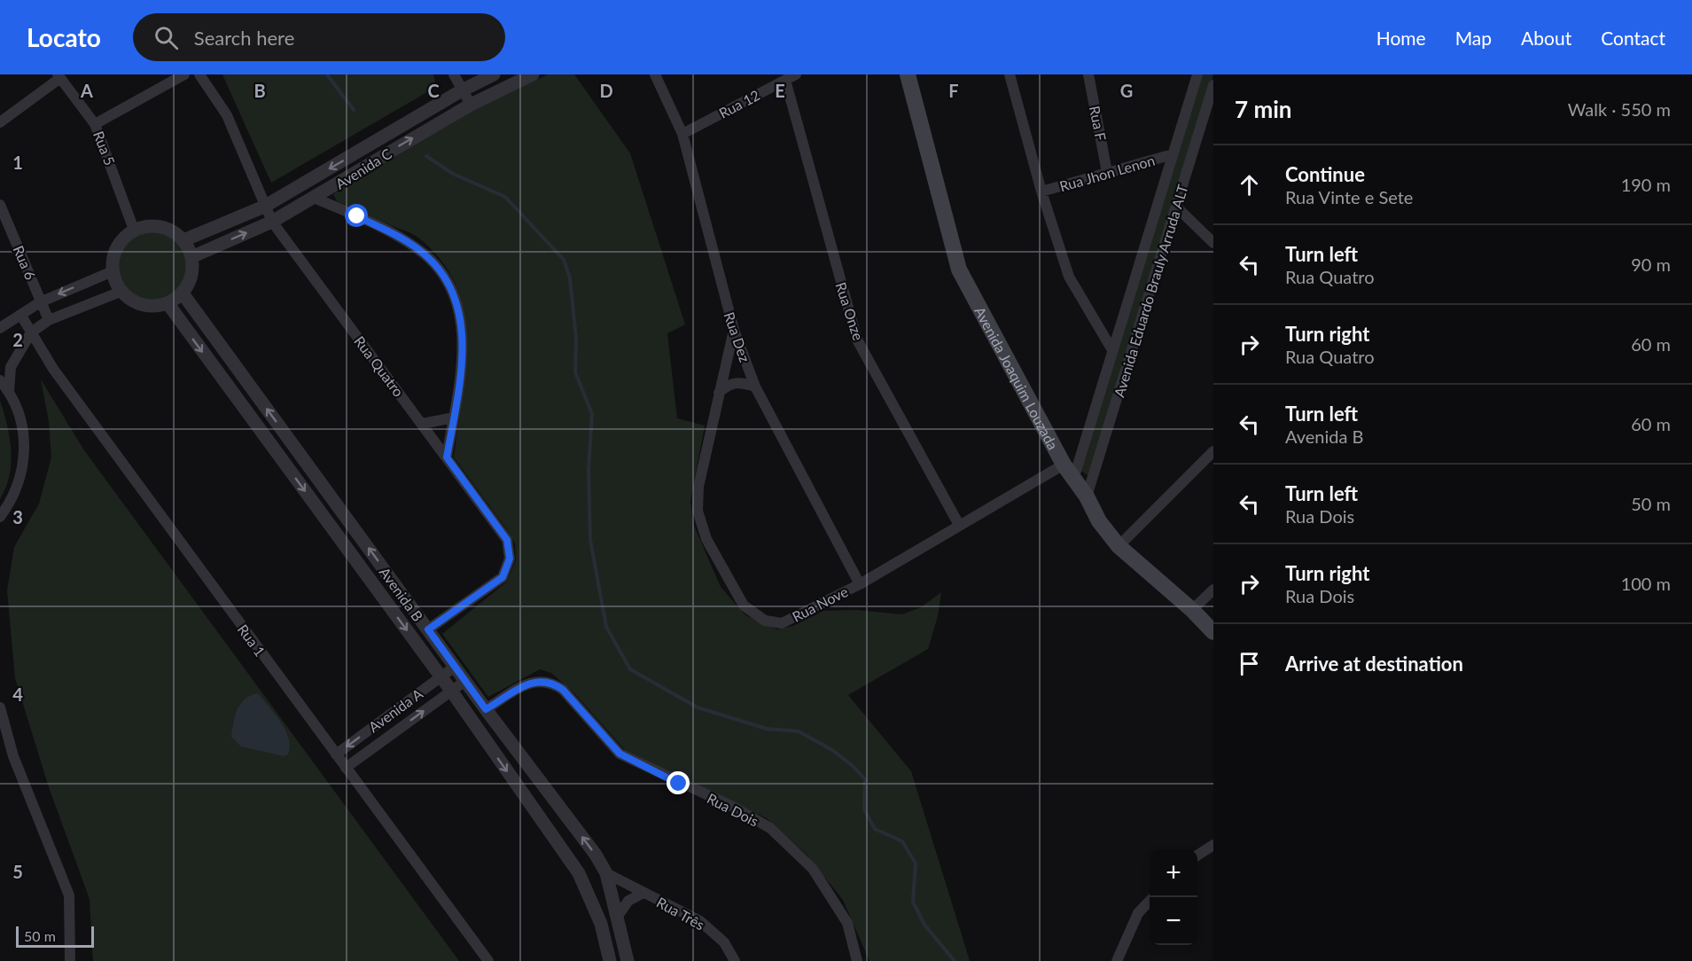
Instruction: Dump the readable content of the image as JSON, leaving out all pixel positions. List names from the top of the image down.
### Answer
{
  "streets": {
    "main road": ["Avenida Joaquim Louzada"],
    "street": [
      "Rua 12",
      "Rua F",
      "Rua 5",
      "Avenida C",
      "Rua Jhon Lenon",
      "Rua 6",
      "Avenida Eduardo Brauly Arruda ALT",
      "Rua Onze",
      "Rua Dez",
      "Rua Quatro",
      "Avenida B",
      "Rua Nove",
      "Rua 1",
      "Avenida A",
      "Rua Dois",
      "Rua Três"
    ]
  },
  "crossings": [
    ["Rua 12", "Rua Onze"],
    ["Rua 12", "Rua Dez"],
    ["Rua F", "Rua Jhon Lenon"],
    ["Rua 5", "Avenida C"],
    ["Rua 5", "Avenida B"],
    ["Avenida C", "Rua Quatro"],
    ["Avenida C", "Avenida B"],
    ["Rua Jhon Lenon", "Avenida Eduardo Brauly Arruda ALT"],
    ["Avenida Eduardo Brauly Arruda ALT", "Avenida Joaquim Louzada"],
    ["Rua Onze", "Rua Nove"],
    ["Rua Dez", "Rua Nove"],
    ["Rua Quatro", "Avenida B"],
    ["Avenida Joaquim Louzada", "Rua Nove"],
    ["Avenida B", "Avenida A"],
    ["Avenida B", "Rua Dois"],
    ["Avenida B", "Rua Três"],
    ["Rua 1", "Avenida A"]
  ],
  "scale_bar": "50 m",
  "page": {
    "header": "Locato",
    "search": "Search here",
    "nav": [
      "Home",
      "Map",
      "About",
      "Contact"
    ],
    "heading": ["7 min", "Walk · 550 m"],
    "list": [
      ["Continue", "Rua Vinte e Sete", "190 m"],
      ["Turn left", "Rua Quatro", "90 m"],
      ["Turn right", "Rua Quatro", "60 m"],
      ["Turn left", "Avenida B", "60 m"],
      ["Turn left", "Rua Dois", "50 m"],
      ["Turn right", "Rua Dois", "100 m"],
      "Arrive at destination"
    ],
    "map_buttons": ["+", "−"],
    "scale": "50 m"
  },
  "grid": {
    "columns": [
      "A",
      "B",
      "C",
      "D",
      "E",
      "F",
      "G"
    ],
    "rows": [
      "1",
      "2",
      "3",
      "4",
      "5"
    ]
  }
}
